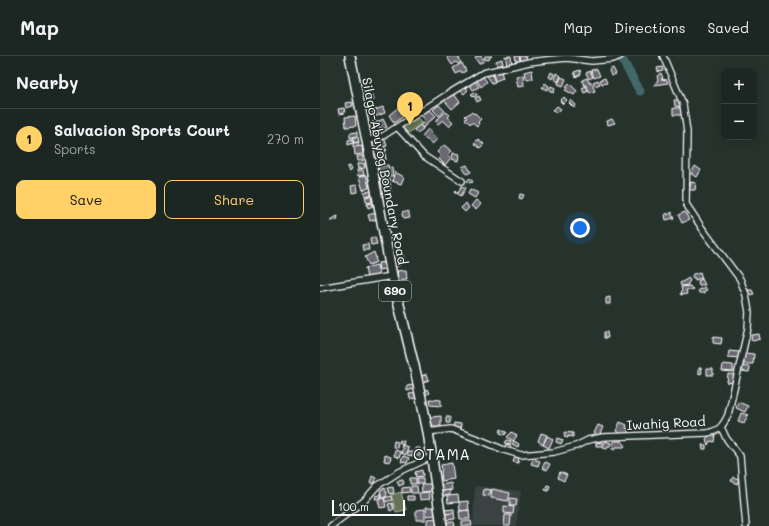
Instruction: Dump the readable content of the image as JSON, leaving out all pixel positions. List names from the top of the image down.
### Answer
{
  "streets": {
    "main road": ["Silago-Abuyog Boundary Road", "690"],
    "street": ["Iwahig Road"]
  },
  "crossings": [
    ["Silago-Abuyog Boundary Road", "Iwahig Road"]
  ],
  "districts": ["OTAMA"],
  "scale_bar": "100 m",
  "page": {
    "header": "Map",
    "nav": ["Map", "Directions", "Saved"],
    "heading": "Nearby",
    "map_buttons": ["+", "−"],
    "pins": "1",
    "list": [
      {
        "mark": "1",
        "name": "Salvacion Sports Court",
        "note": "Sports",
        "value": "270 m"
      }
    ],
    "buttons": ["Save", "Share"],
    "scale": "100 m"
  }
}
